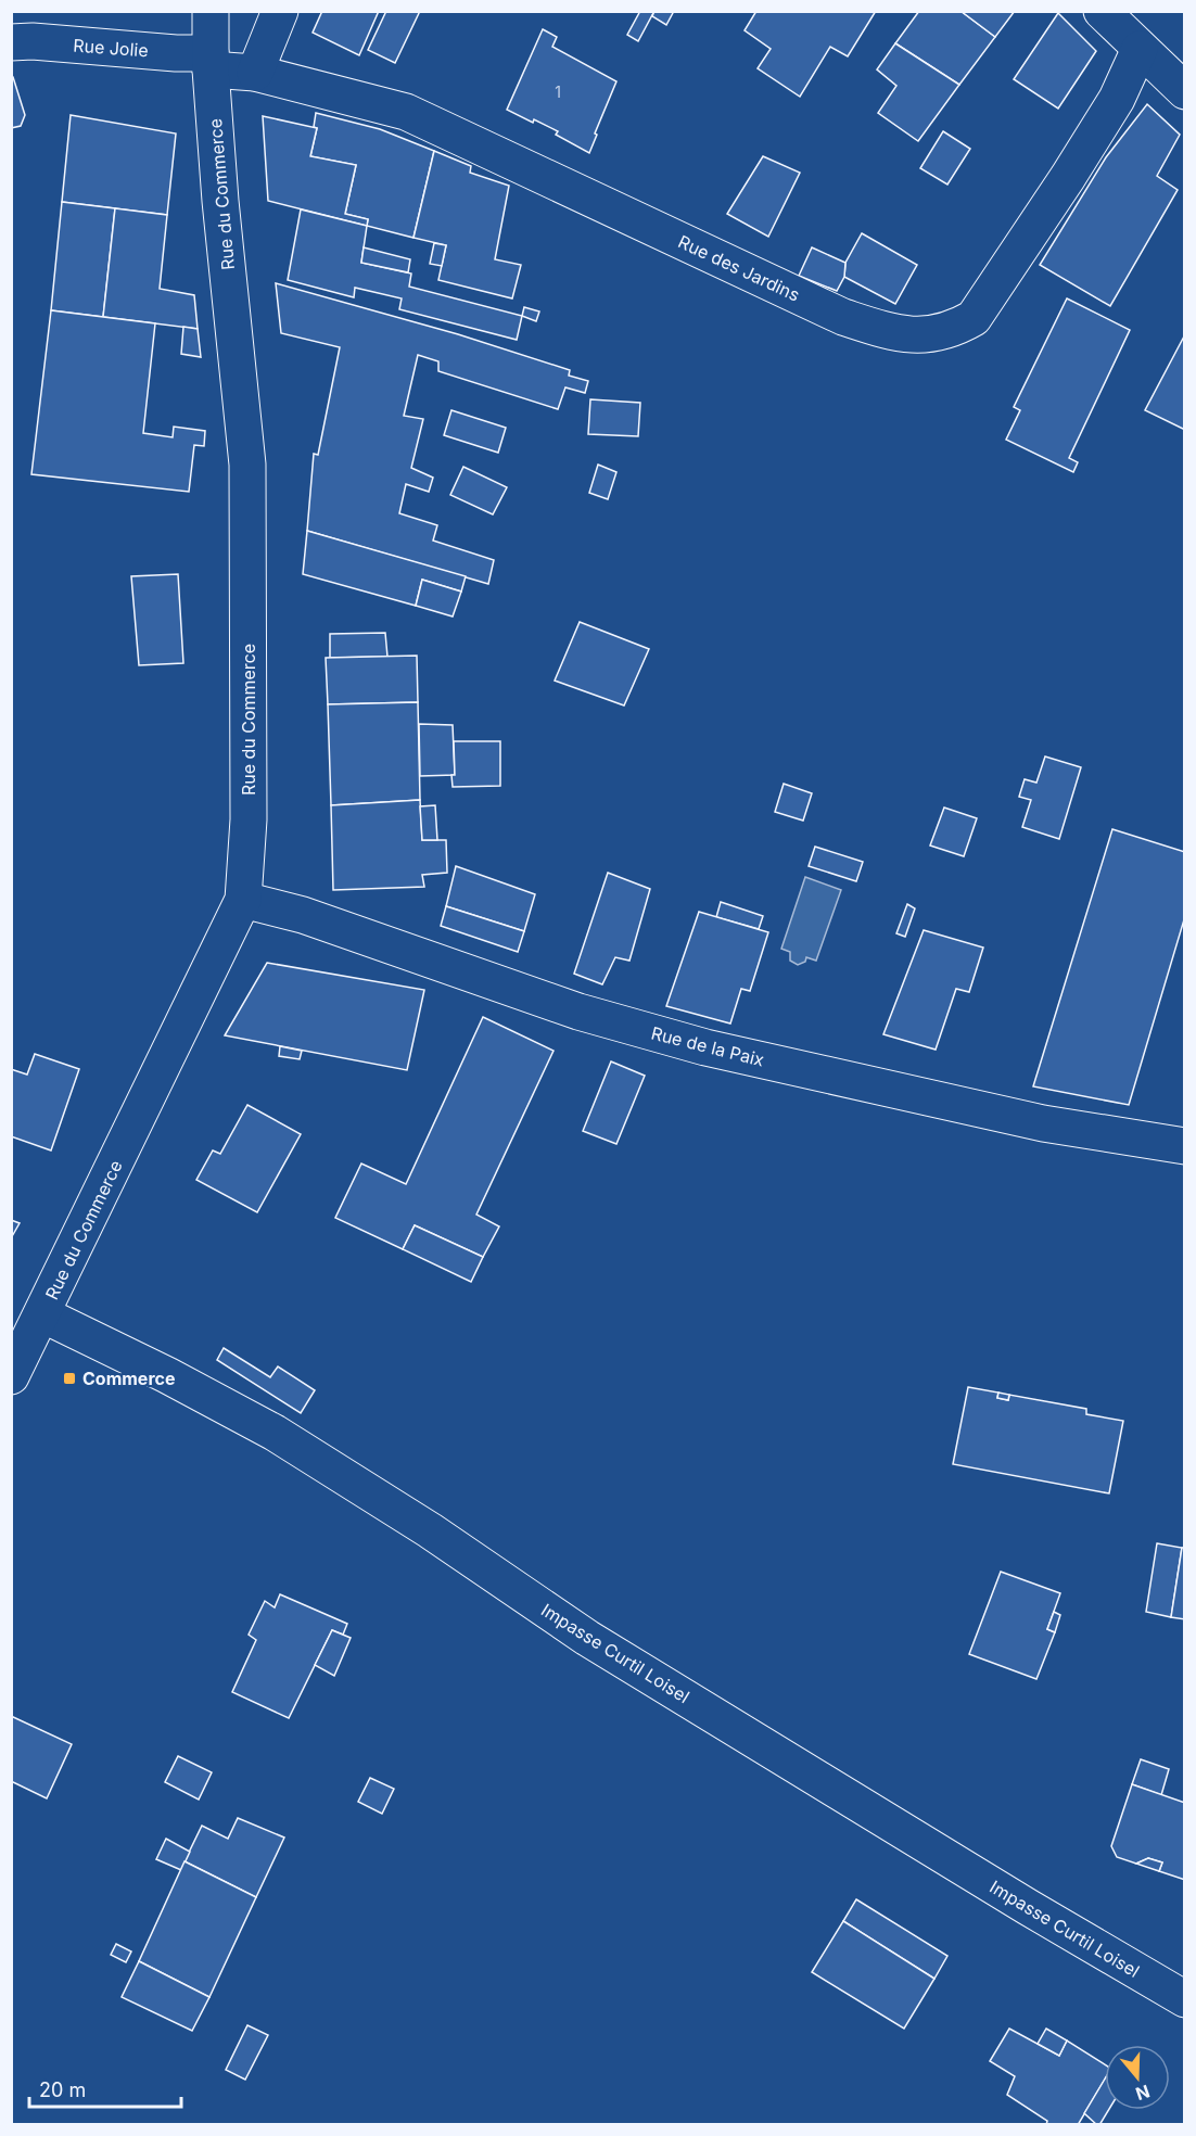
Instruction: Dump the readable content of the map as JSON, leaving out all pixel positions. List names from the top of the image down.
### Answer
{
  "streets": {
    "street": [
      "Rue Jolie",
      "Rue du Commerce",
      "Rue des Jardins",
      "Rue de la Paix",
      "Impasse Curtil Loisel"
    ]
  },
  "crossings": [
    ["Rue Jolie", "Rue du Commerce"],
    ["Rue Jolie", "Rue des Jardins"],
    ["Rue du Commerce", "Rue des Jardins"],
    ["Rue du Commerce", "Rue de la Paix"],
    ["Rue du Commerce", "Impasse Curtil Loisel"]
  ],
  "places": {
    "transit": ["Commerce"]
  },
  "house_numbers": ["1"],
  "scale_bar": "20 m",
  "north": "bottom"
}
